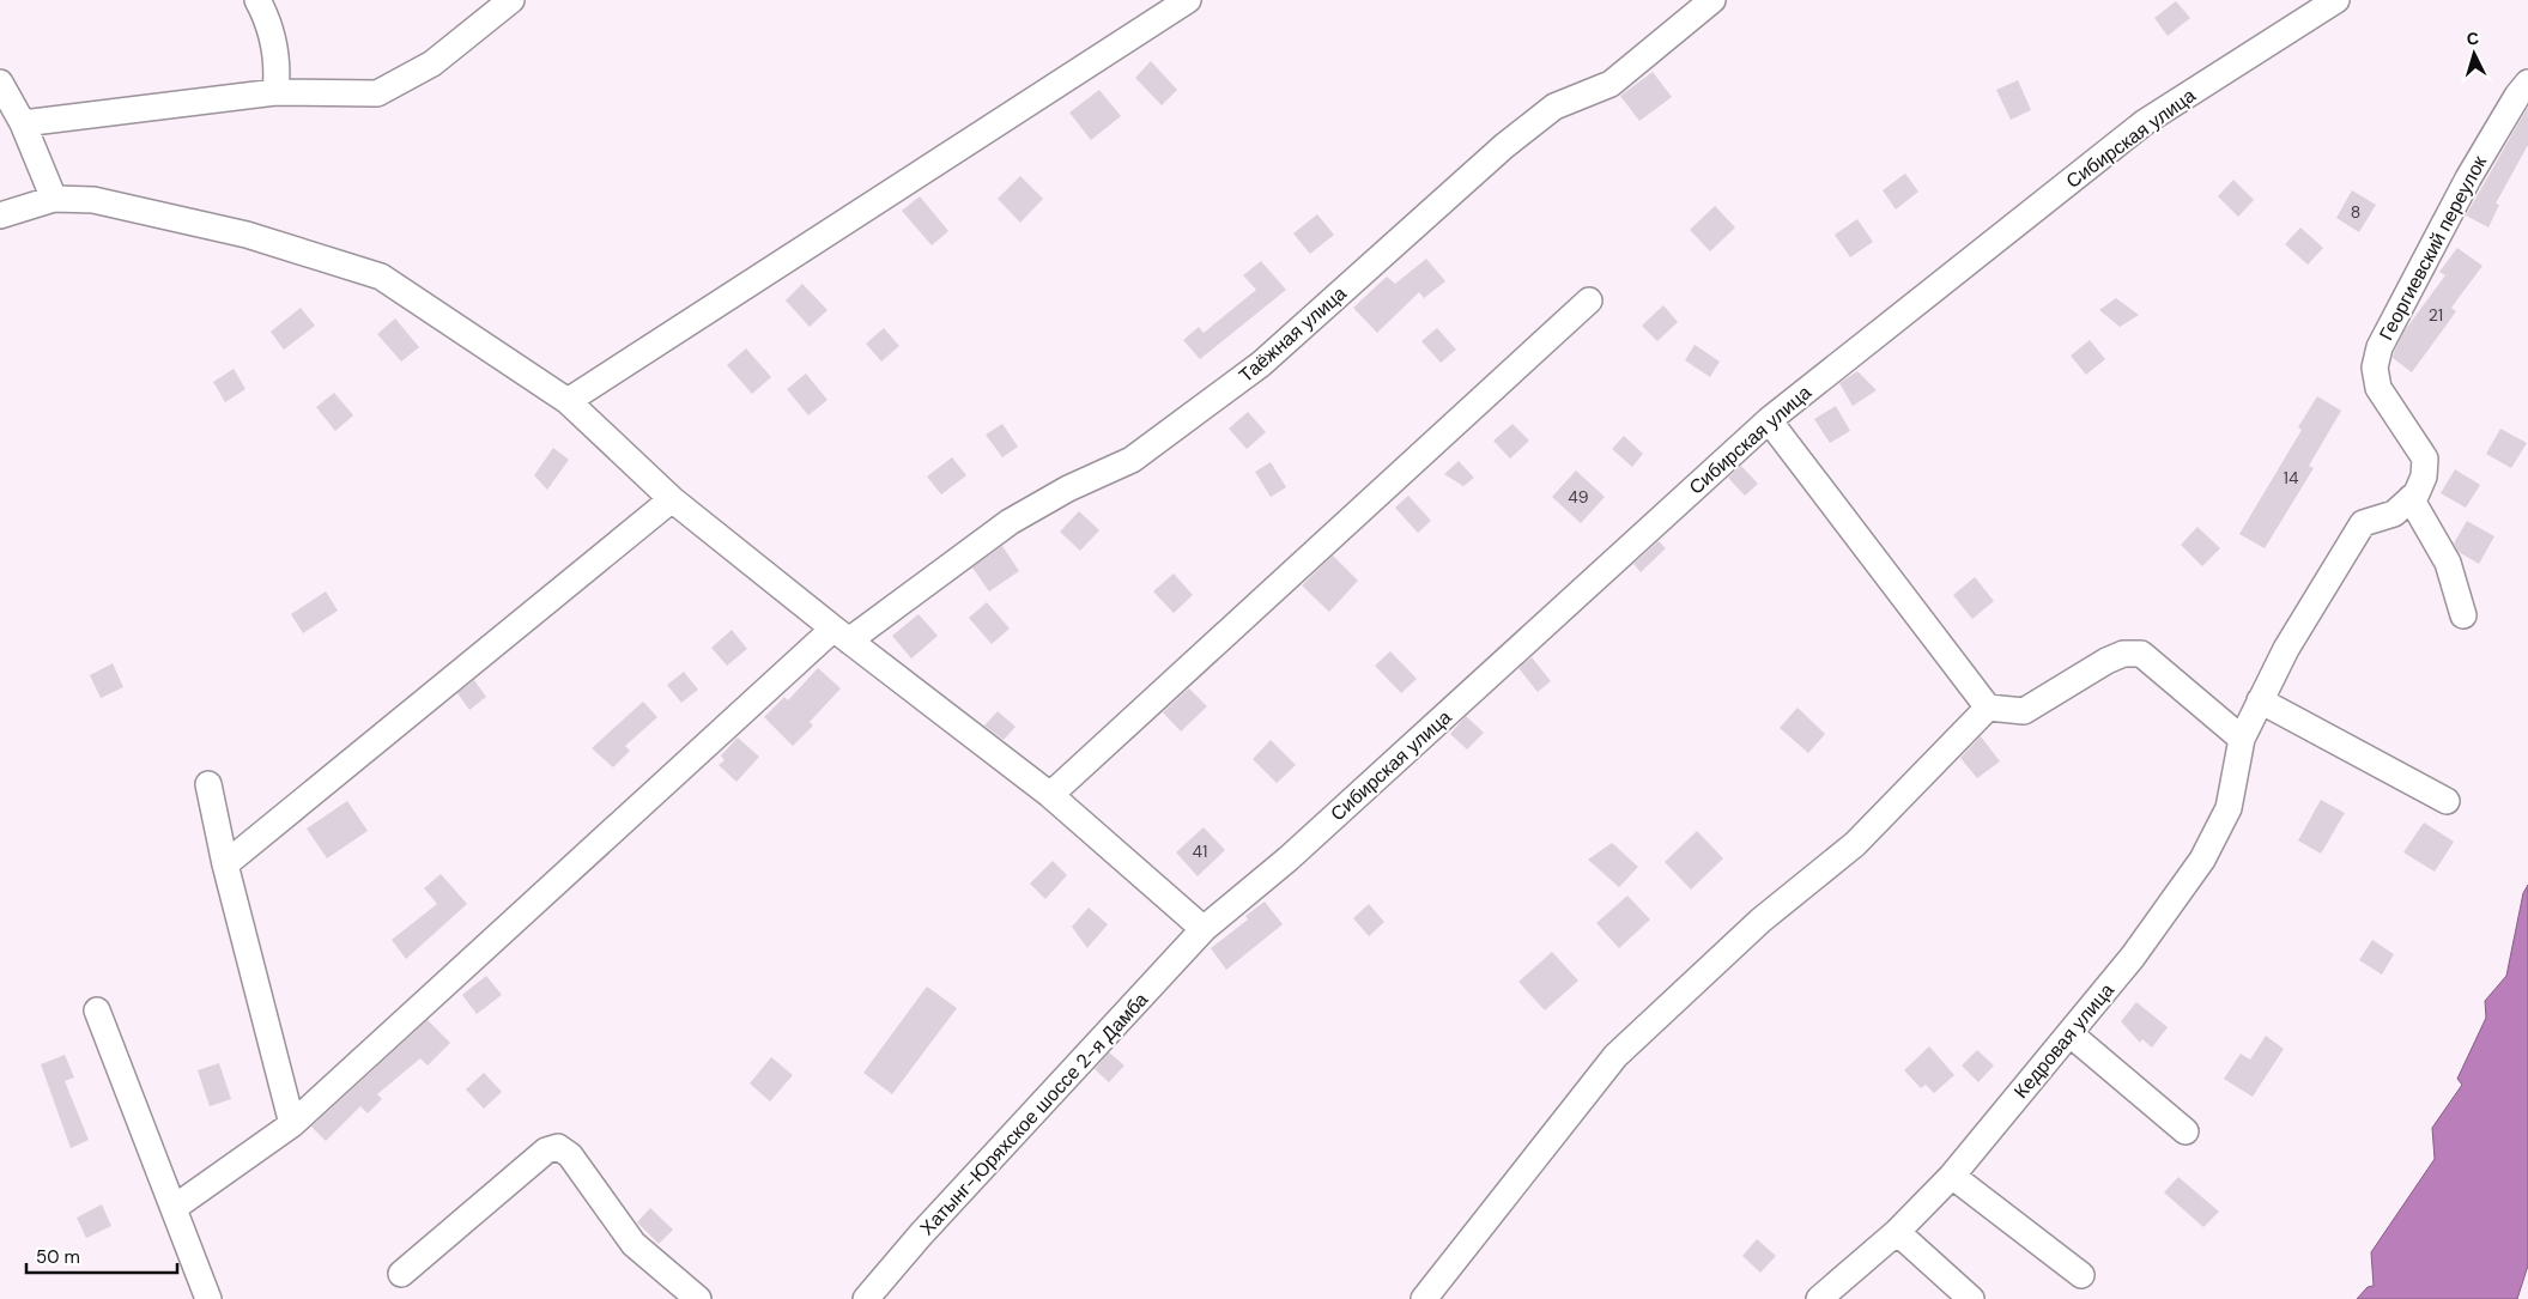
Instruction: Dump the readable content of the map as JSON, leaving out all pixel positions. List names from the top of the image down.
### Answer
{
  "streets": {
    "street": [
      "Сибирская улица",
      "Георгиевский переулок",
      "Таёжная улица",
      "Кедровая улица",
      "Хатынг-Юряхское шоссе 2-я Дамба"
    ]
  },
  "crossings": [
    ["Сибирская улица", "Хатынг-Юряхское шоссе 2-я Дамба"],
    ["Георгиевский переулок", "Кедровая улица"]
  ],
  "house_numbers": [
    "8",
    "21",
    "14",
    "49",
    "41"
  ],
  "scale_bar": "50 m",
  "north": "top"
}
